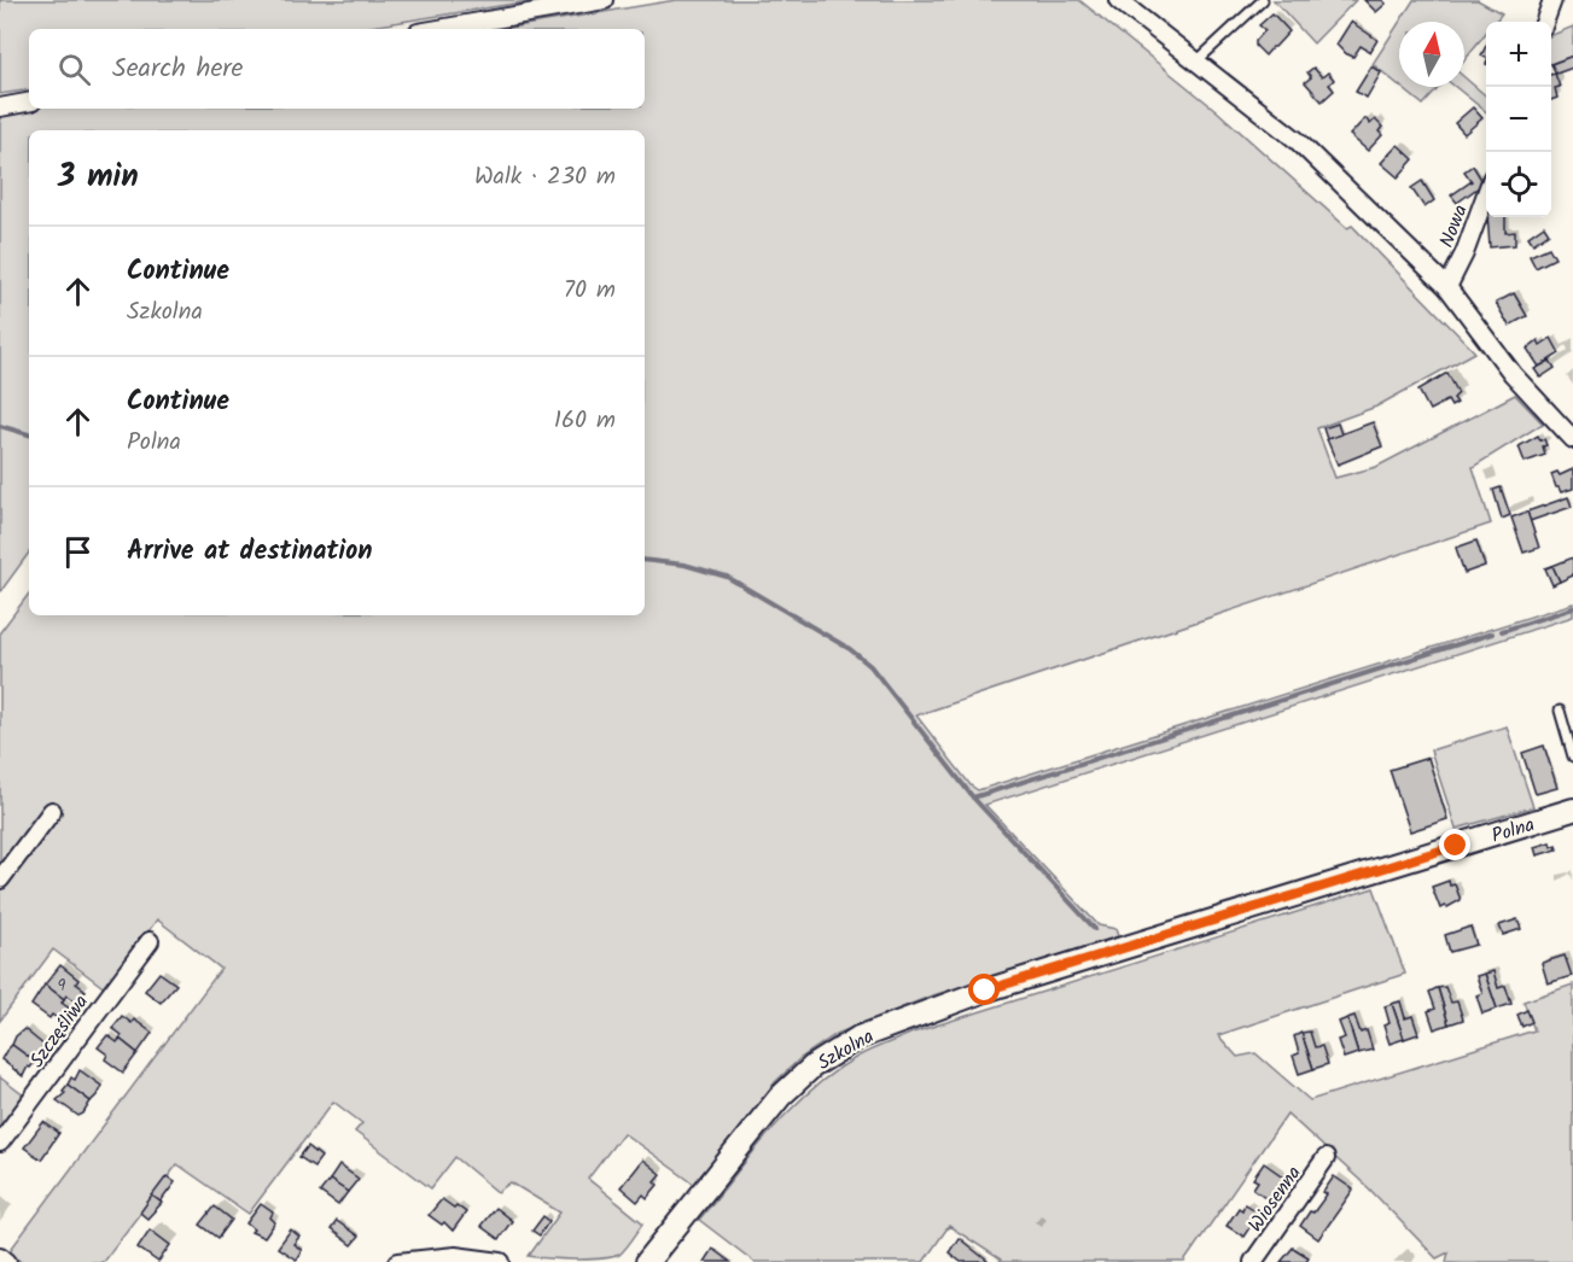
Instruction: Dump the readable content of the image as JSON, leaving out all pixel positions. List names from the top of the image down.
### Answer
{
  "streets": {
    "street": [
      "Nowa",
      "Polna",
      "Szczęśliwa",
      "Szkolna",
      "Wiosenna"
    ]
  },
  "crossings": [
    ["Polna", "Szkolna"]
  ],
  "house_numbers": ["9"],
  "north": "top",
  "page": {
    "map_buttons": ["+", "−"],
    "search": "Search here",
    "heading": ["3 min", "Walk · 230 m"],
    "list": [
      ["Continue", "Szkolna", "70 m"],
      ["Continue", "Polna", "160 m"],
      "Arrive at destination"
    ]
  }
}
